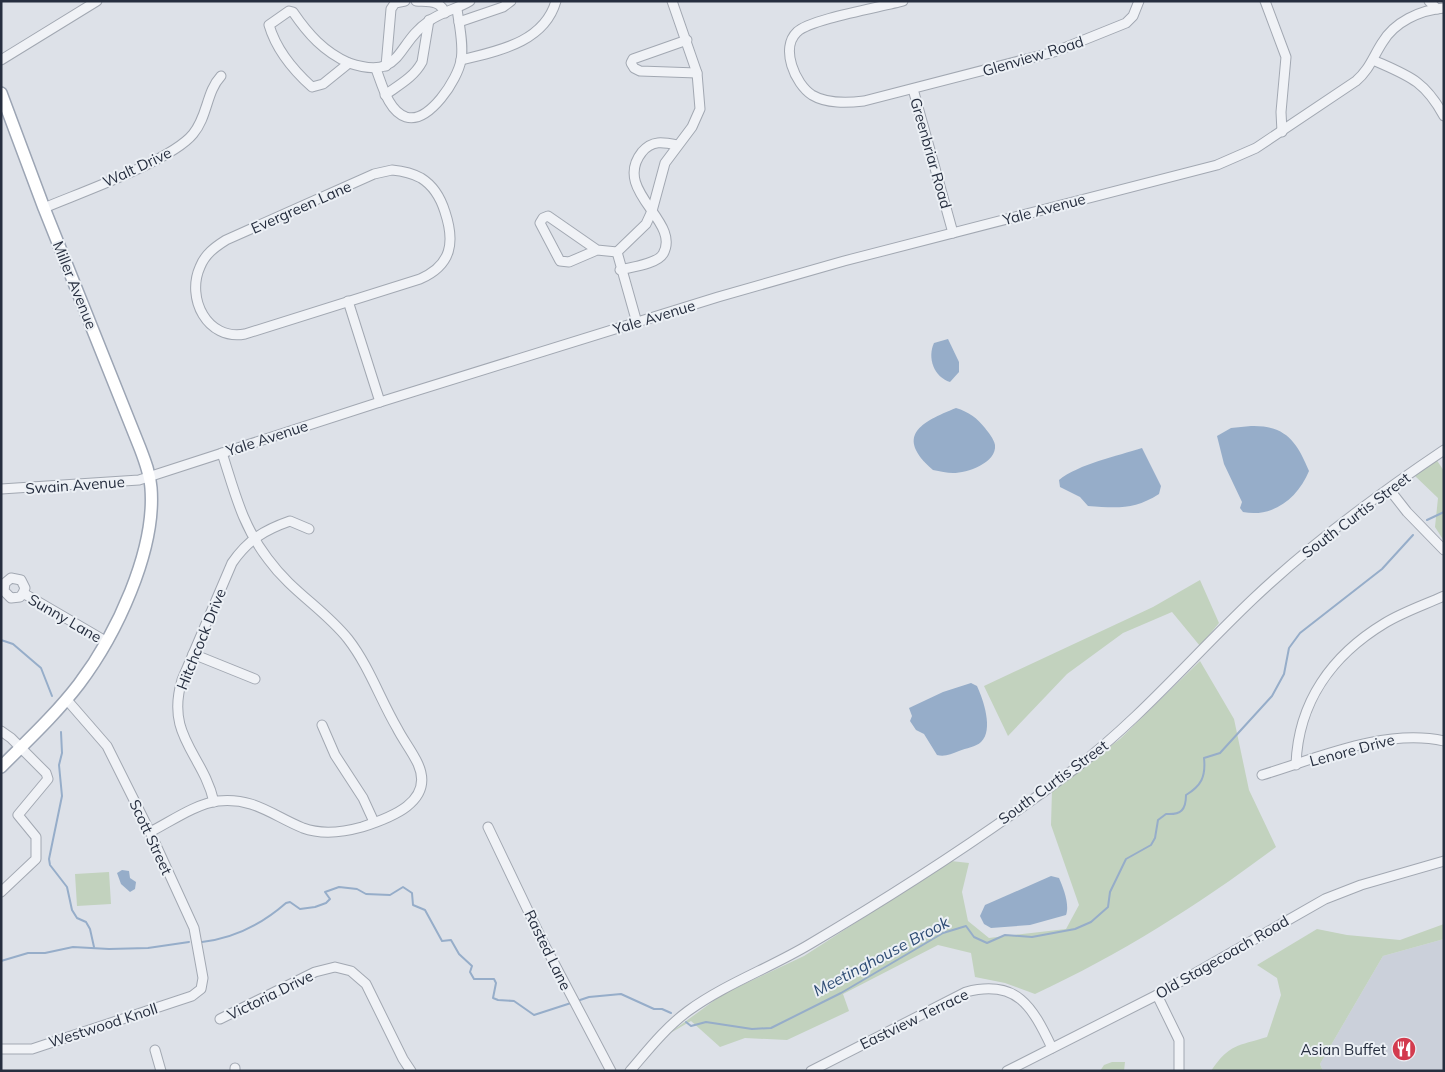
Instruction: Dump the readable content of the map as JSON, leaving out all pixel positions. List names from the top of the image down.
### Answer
{
  "streets": {
    "main road": ["Miller Avenue"],
    "street": [
      "Glenview Road",
      "Greenbriar Road",
      "Walt Drive",
      "Evergreen Lane",
      "Yale Avenue",
      "Swain Avenue",
      "South Curtis Street",
      "Sunny Lane",
      "Hitchcock Drive",
      "Lenore Drive",
      "Scott Street",
      "Rasted Lane",
      "Old Stagecoach Road",
      "Victoria Drive",
      "Eastview Terrace",
      "Westwood Knoll"
    ]
  },
  "crossings": [
    ["Glenview Road", "Greenbriar Road"],
    ["Greenbriar Road", "Yale Avenue"],
    ["Walt Drive", "Miller Avenue"],
    ["Yale Avenue", "Miller Avenue"],
    ["Yale Avenue", "Swain Avenue"],
    ["Miller Avenue", "Swain Avenue"],
    ["Scott Street", "Westwood Knoll"],
    ["Old Stagecoach Road", "Eastview Terrace"]
  ],
  "water": ["Meetinghouse Brook"],
  "places": {
    "restaurant": ["Asian Buffet"]
  }
}
